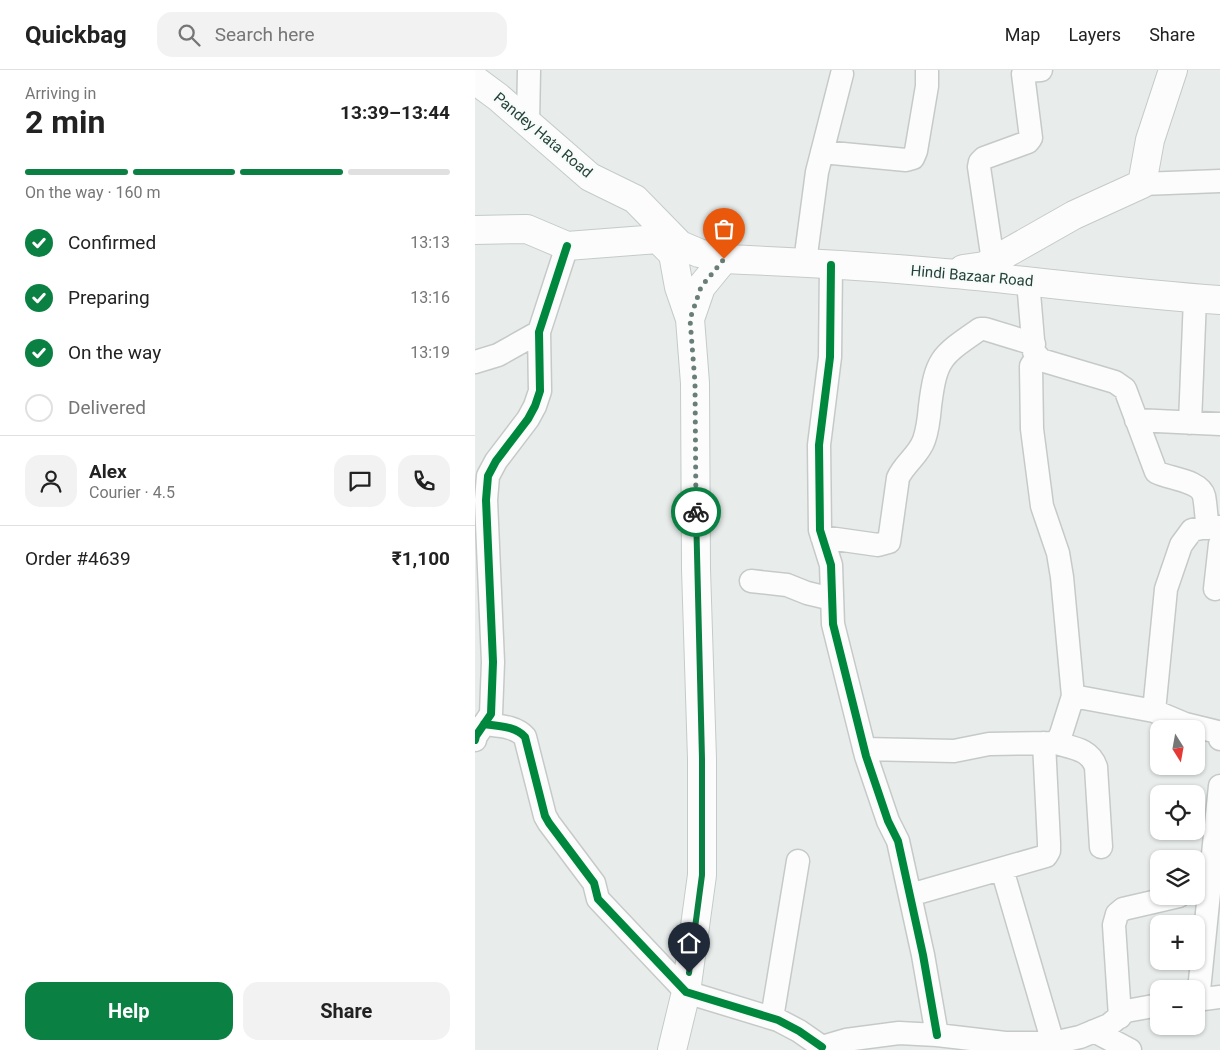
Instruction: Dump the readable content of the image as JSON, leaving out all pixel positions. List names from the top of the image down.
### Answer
{
  "streets": {
    "main road": ["Pandey Hata Road", "Hindi Bazaar Road"]
  },
  "crossings": [
    ["Pandey Hata Road", "Hindi Bazaar Road"]
  ],
  "north": "bottom",
  "page": {
    "header": "Quickbag",
    "search": "Search here",
    "nav": ["Map", "Layers", "Share"],
    "heading": ["2 min", "Arriving in", "13:39–13:44"],
    "panel": [
      "Alex",
      "Courier · 4.5",
      "Order #4639",
      "₹1,100"
    ],
    "bar": "On the way · 160 m",
    "list": [
      ["Confirmed", "13:13"],
      ["Preparing", "13:16"],
      ["On the way", "13:19"],
      "Delivered"
    ],
    "map_buttons": ["+", "−"],
    "buttons": ["Help", "Share"]
  }
}
